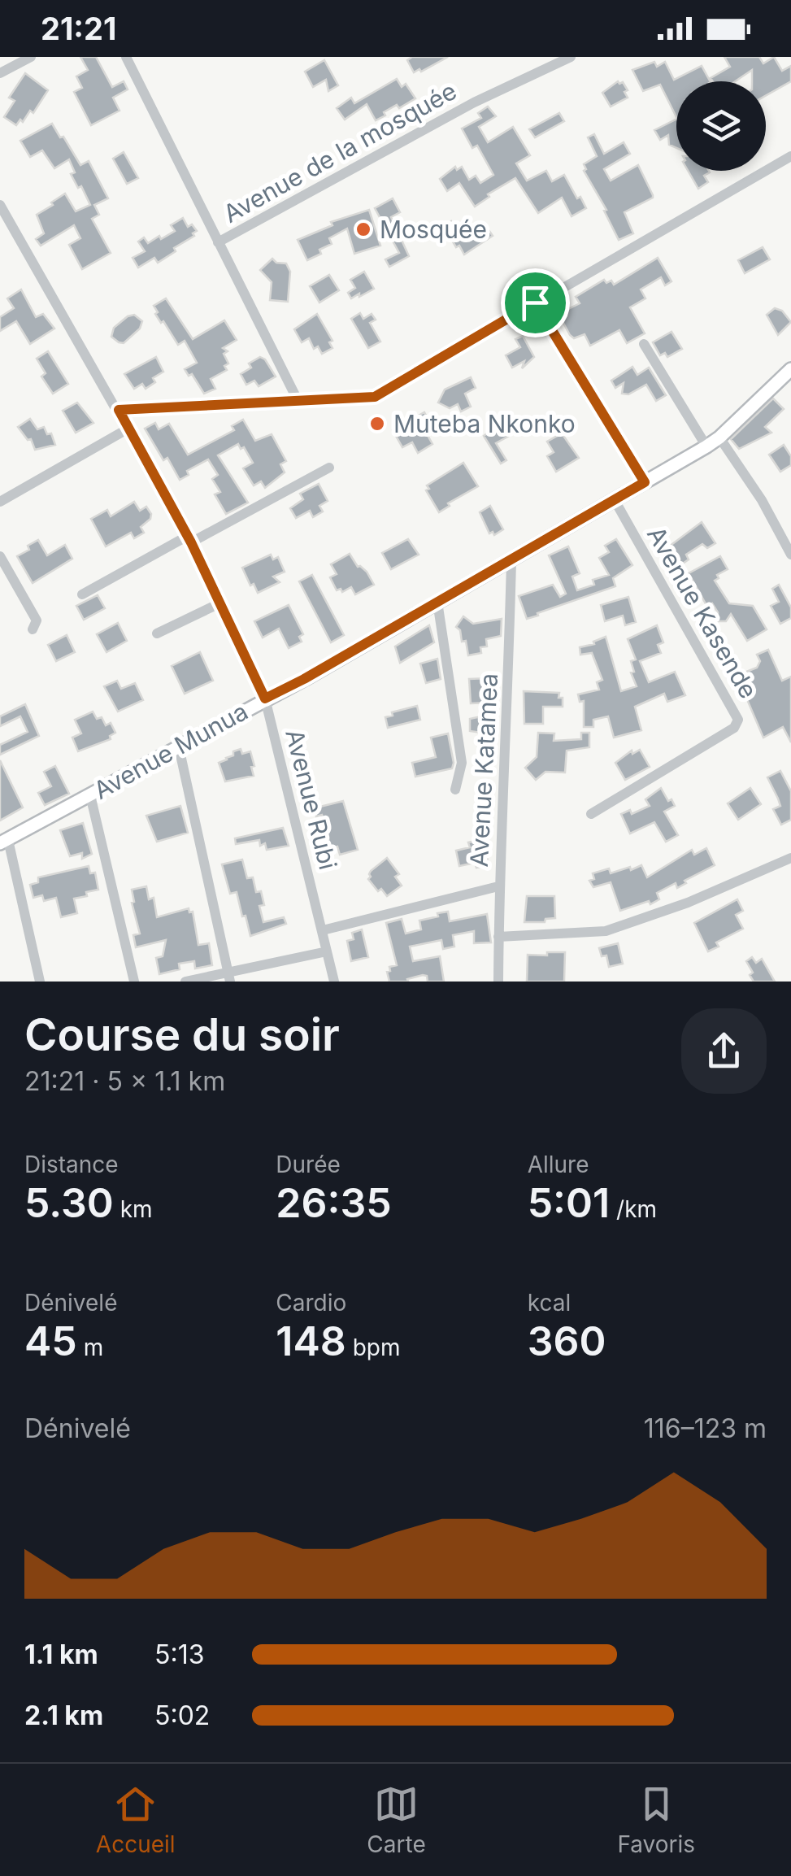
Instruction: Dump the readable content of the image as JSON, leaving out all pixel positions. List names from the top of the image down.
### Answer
{
  "streets": {
    "main road": ["Avenue Munua"],
    "street": [
      "Avenue de la mosquée",
      "Avenue Kasende",
      "Avenue Katamea",
      "Avenue Rubi"
    ]
  },
  "crossings": [
    ["Avenue Kasende", "Avenue Munua"],
    ["Avenue Munua", "Avenue Katamea"],
    ["Avenue Munua", "Avenue Rubi"]
  ],
  "places": ["Mosquée", "Muteba Nkonko"],
  "page": {
    "status": "21:21",
    "heading": ["Course du soir", "21:21 · 5 × 1.1 km"],
    "stats": [
      ["Distance", "5.30 km"],
      ["Durée", "26:35"],
      ["Allure", "5:01 /km"],
      ["Dénivelé", "45 m"],
      ["Cardio", "148 bpm"],
      ["kcal", "360"]
    ],
    "chart": ["Dénivelé", "116–123 m"],
    "list": [
      {
        "name": "1.1 km",
        "note": "5:13"
      },
      {
        "name": "2.1 km",
        "note": "5:02"
      }
    ],
    "tabs": ["Accueil", "Carte", "Favoris"]
  }
}
